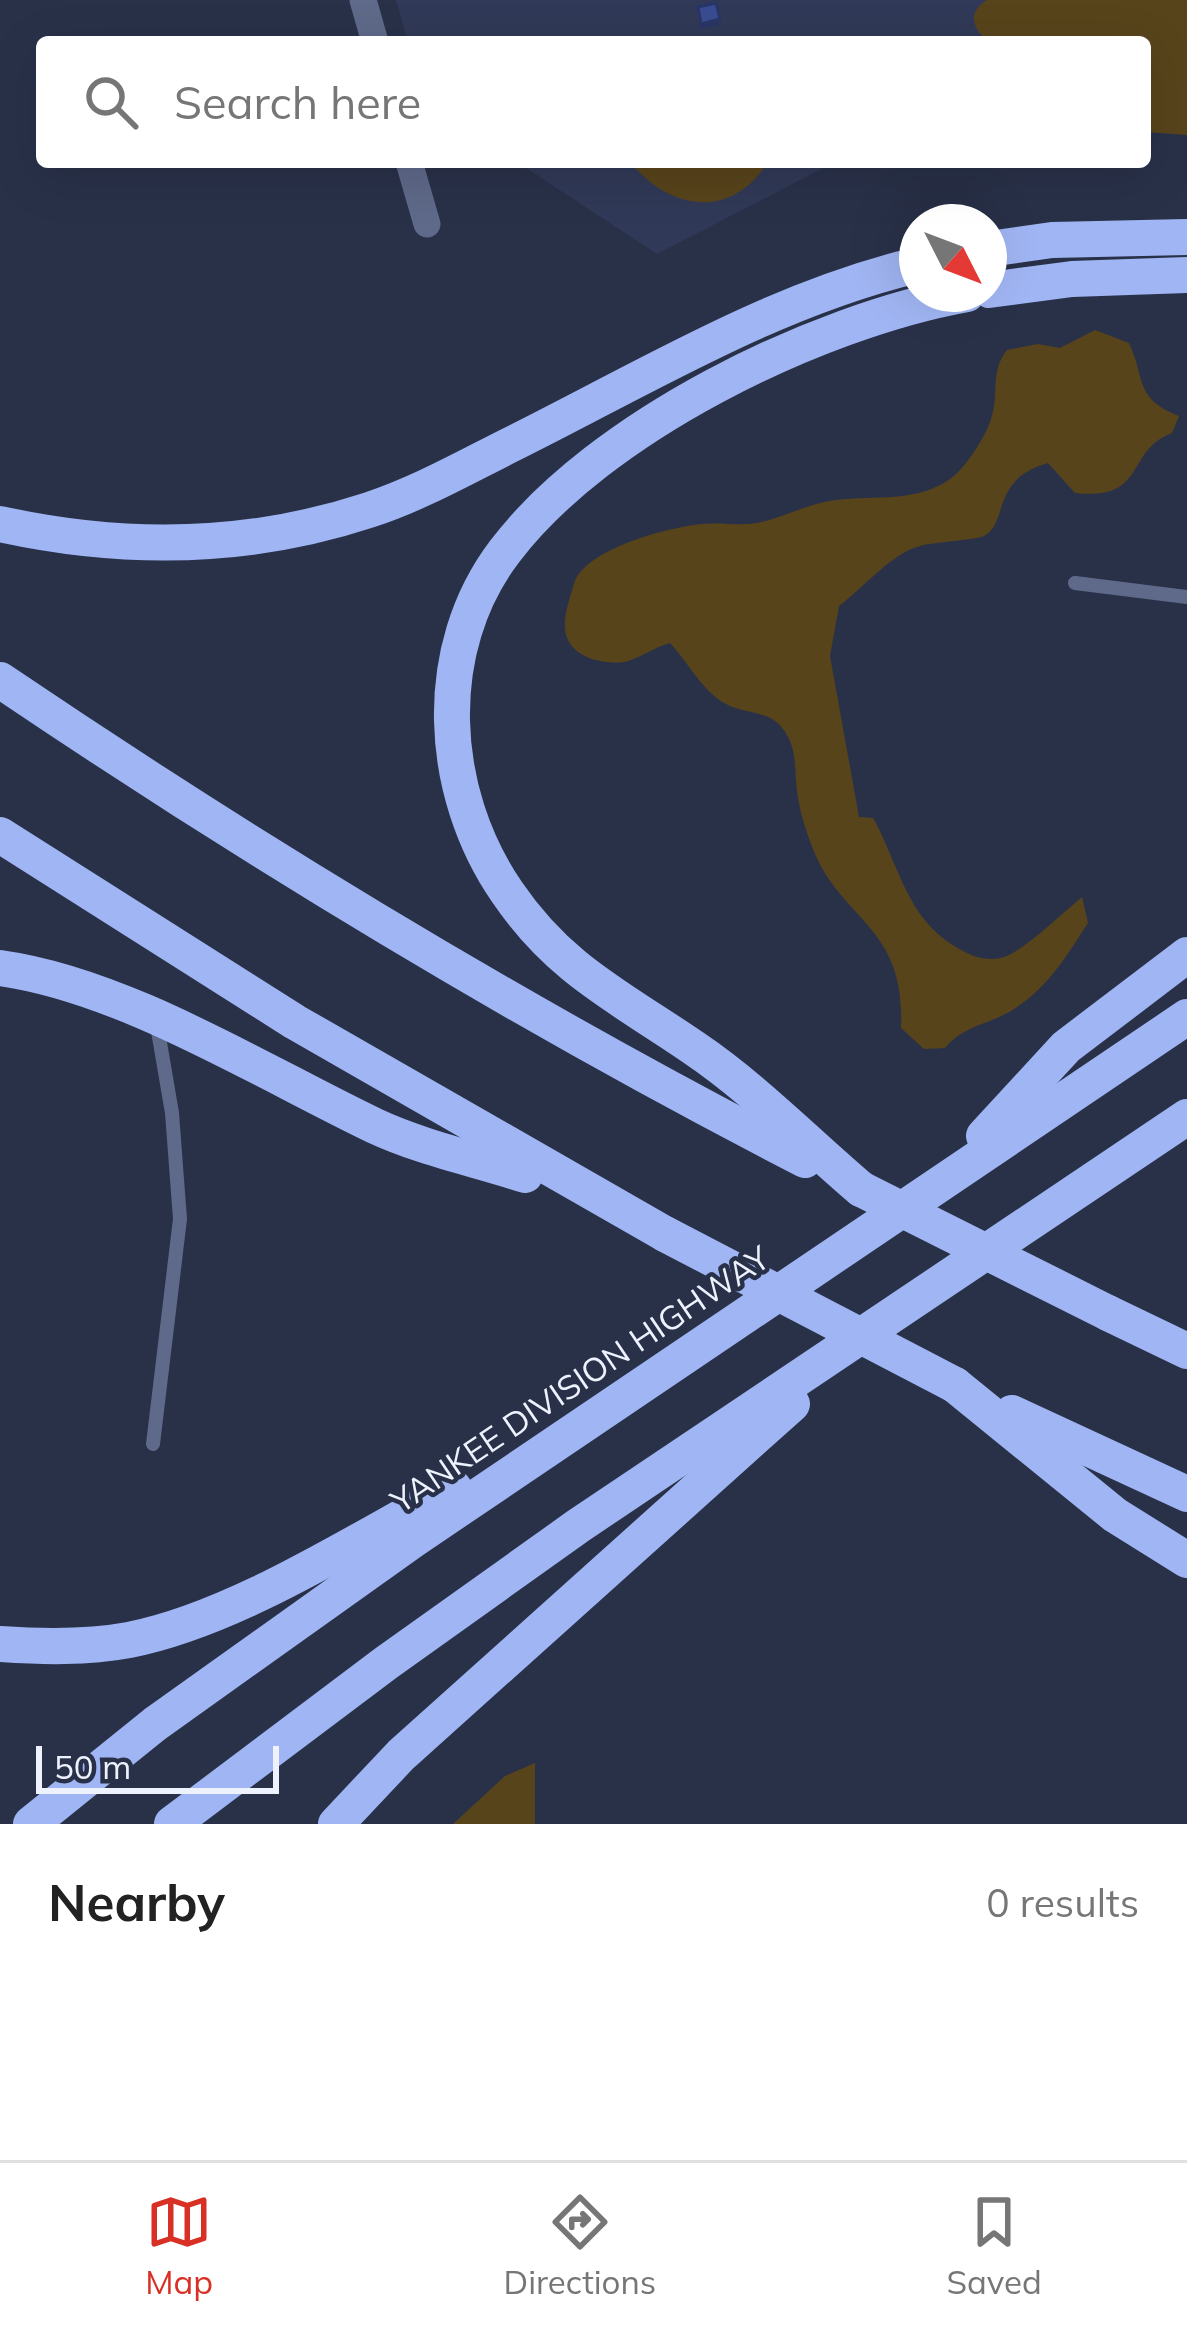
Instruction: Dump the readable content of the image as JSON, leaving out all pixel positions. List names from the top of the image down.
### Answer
{
  "streets": {
    "highway": ["YANKEE DIVISION HIGHWAY"]
  },
  "scale_bar": "50 m",
  "north": "bottom right",
  "page": {
    "search": "Search here",
    "scale": "50 m",
    "heading": ["Nearby", "0 results"],
    "nav": ["Map", "Directions", "Saved"]
  }
}
